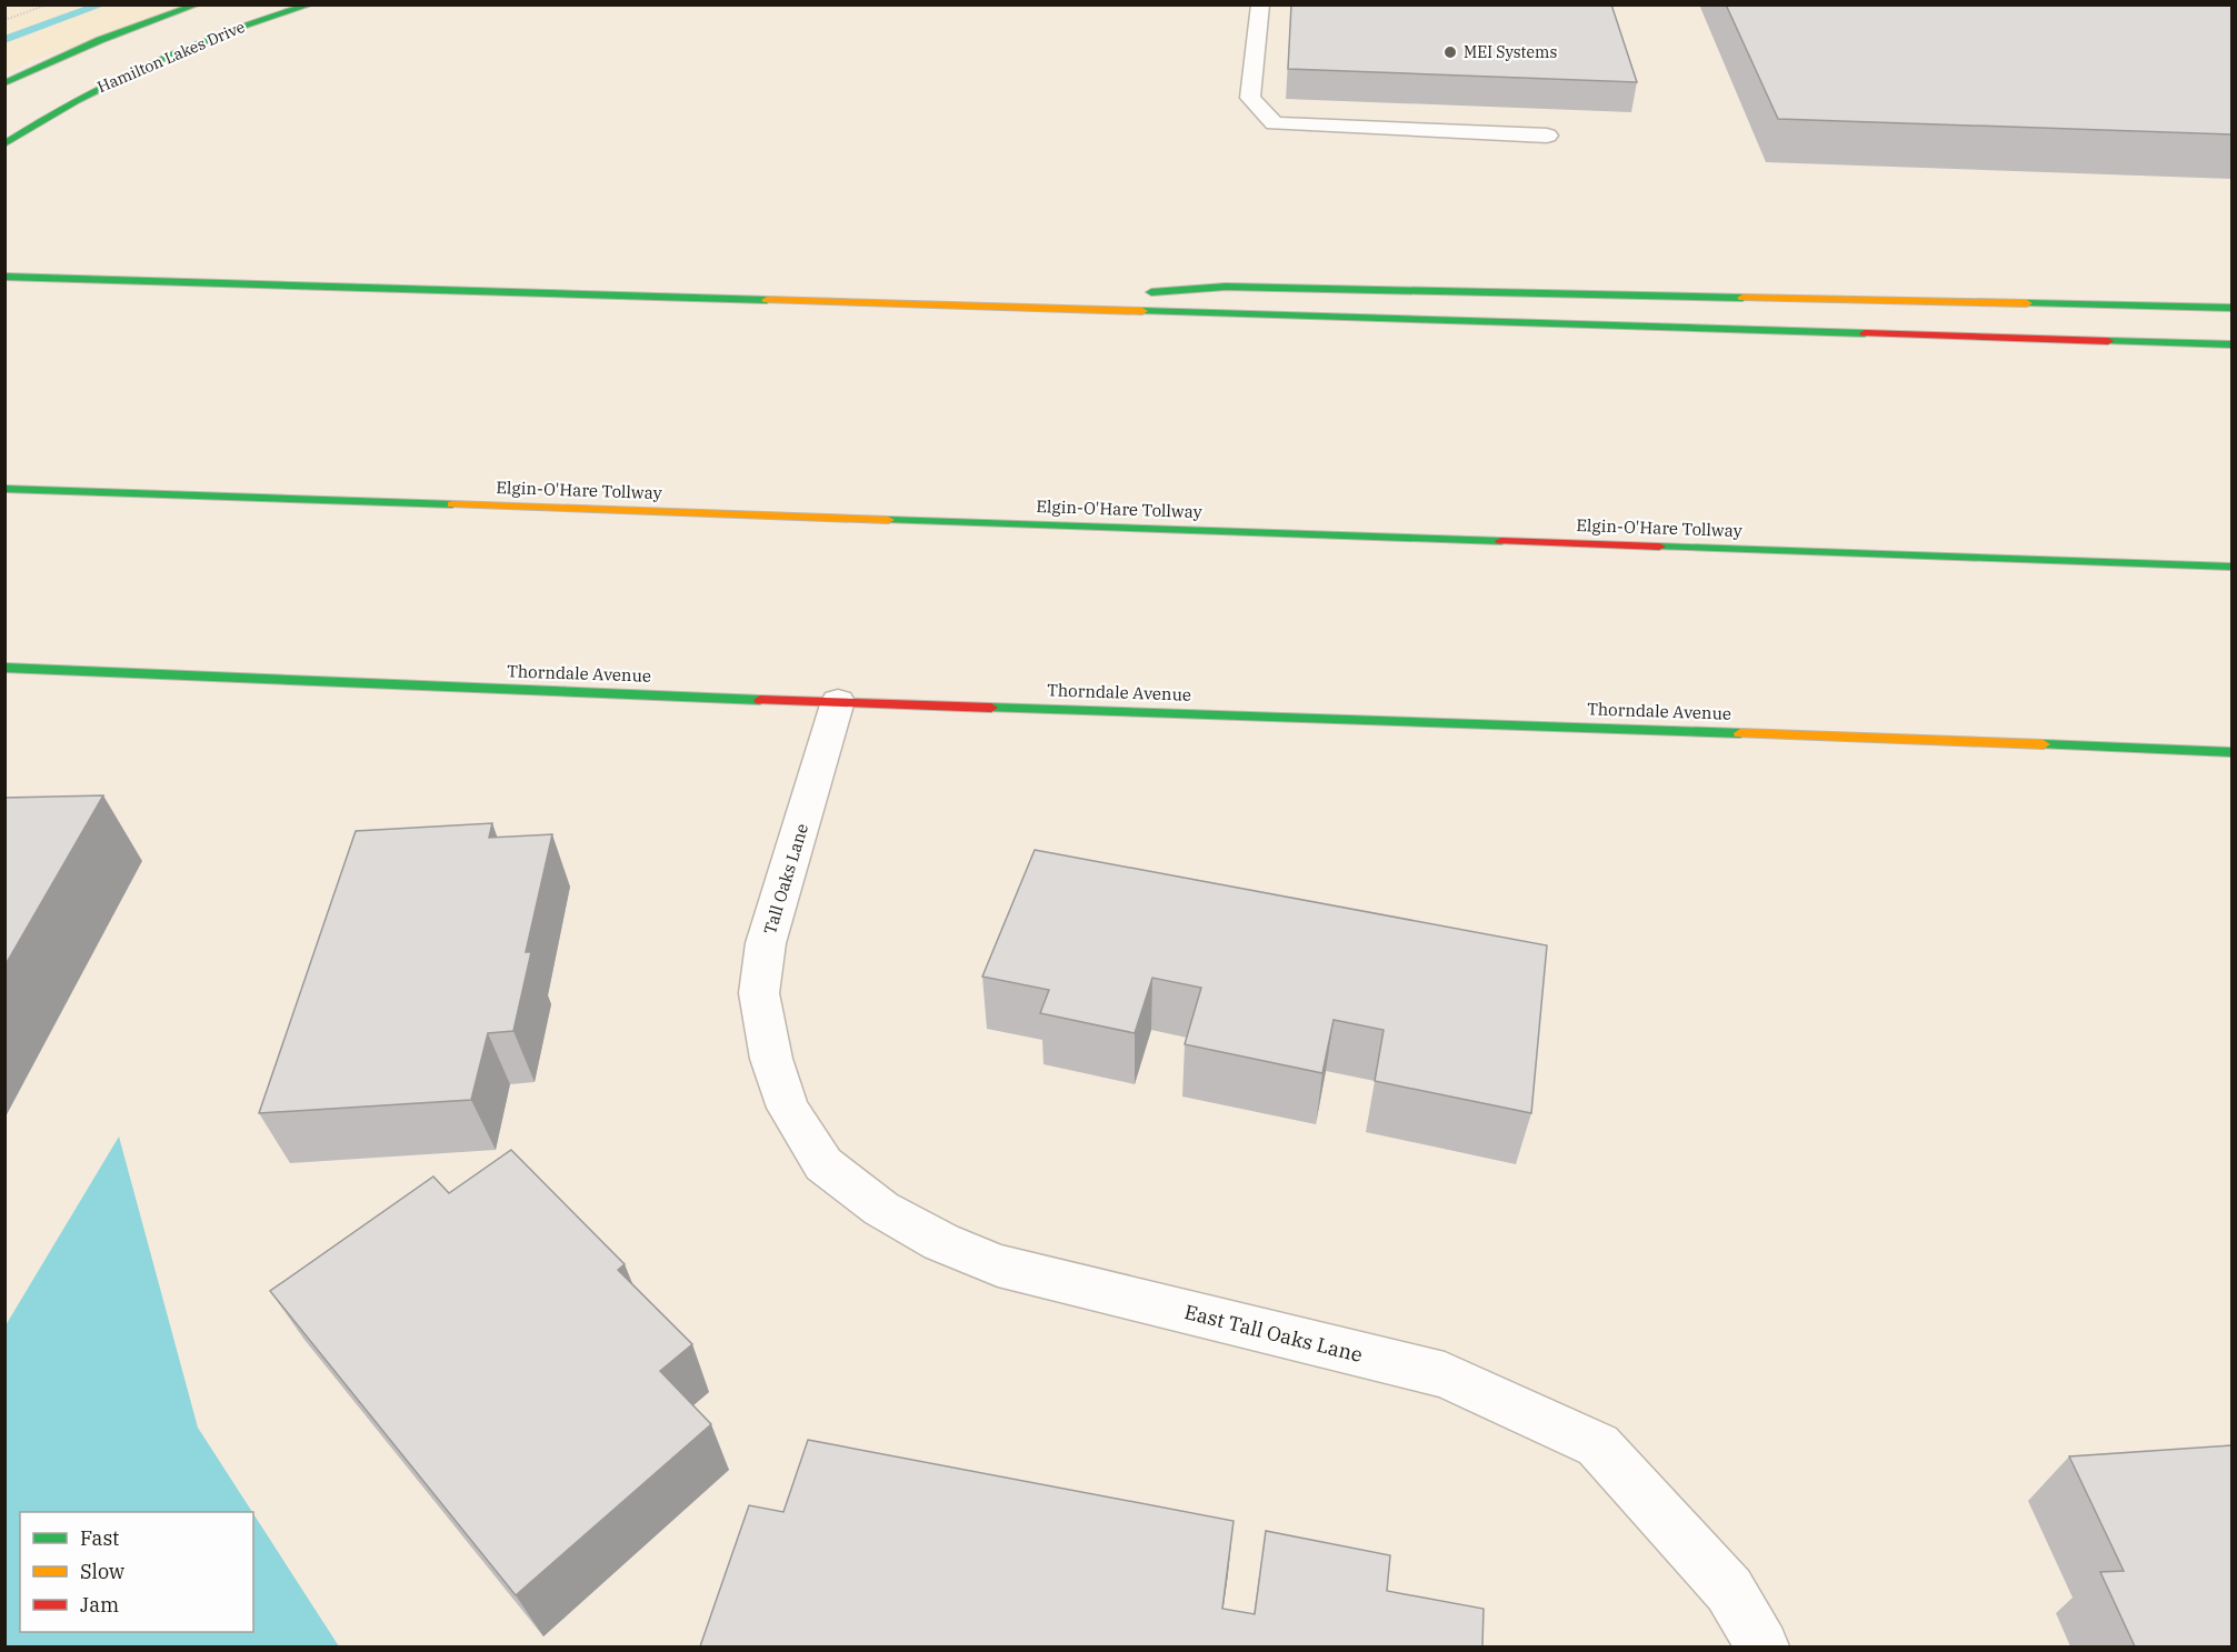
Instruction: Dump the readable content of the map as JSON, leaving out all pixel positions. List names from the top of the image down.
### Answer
{
  "streets": {
    "main road": ["Hamilton Lakes Drive", "Elgin-O'Hare Tollway", "Thorndale Avenue"],
    "street": ["Tall Oaks Lane", "East Tall Oaks Lane"]
  },
  "crossings": [
    ["Thorndale Avenue", "Tall Oaks Lane"],
    ["Tall Oaks Lane", "East Tall Oaks Lane"]
  ],
  "places": ["MEI Systems"],
  "legend": ["Fast", "Slow", "Jam"]
}
